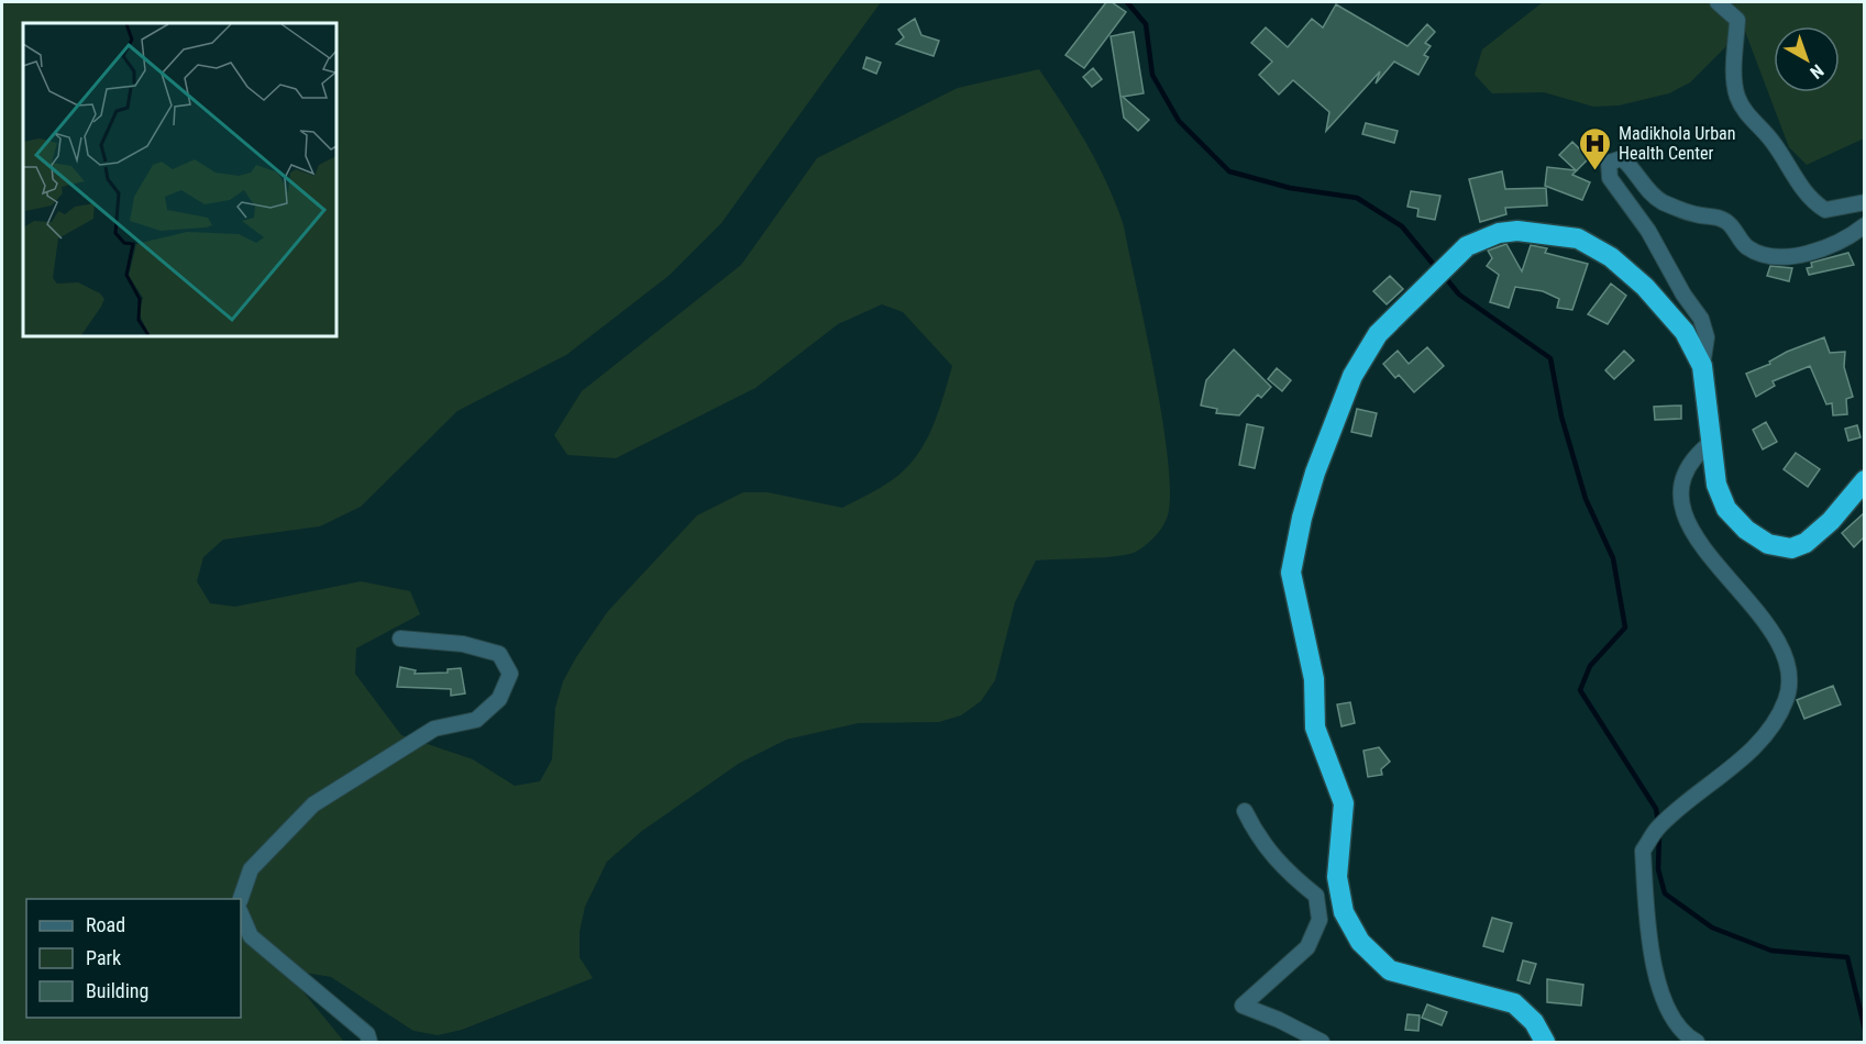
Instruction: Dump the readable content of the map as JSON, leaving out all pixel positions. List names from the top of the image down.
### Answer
{
  "places": {
    "hospital": ["Madikhola Urban Health Center"]
  },
  "legend": ["Road", "Park", "Building"],
  "north": "bottom right"
}
